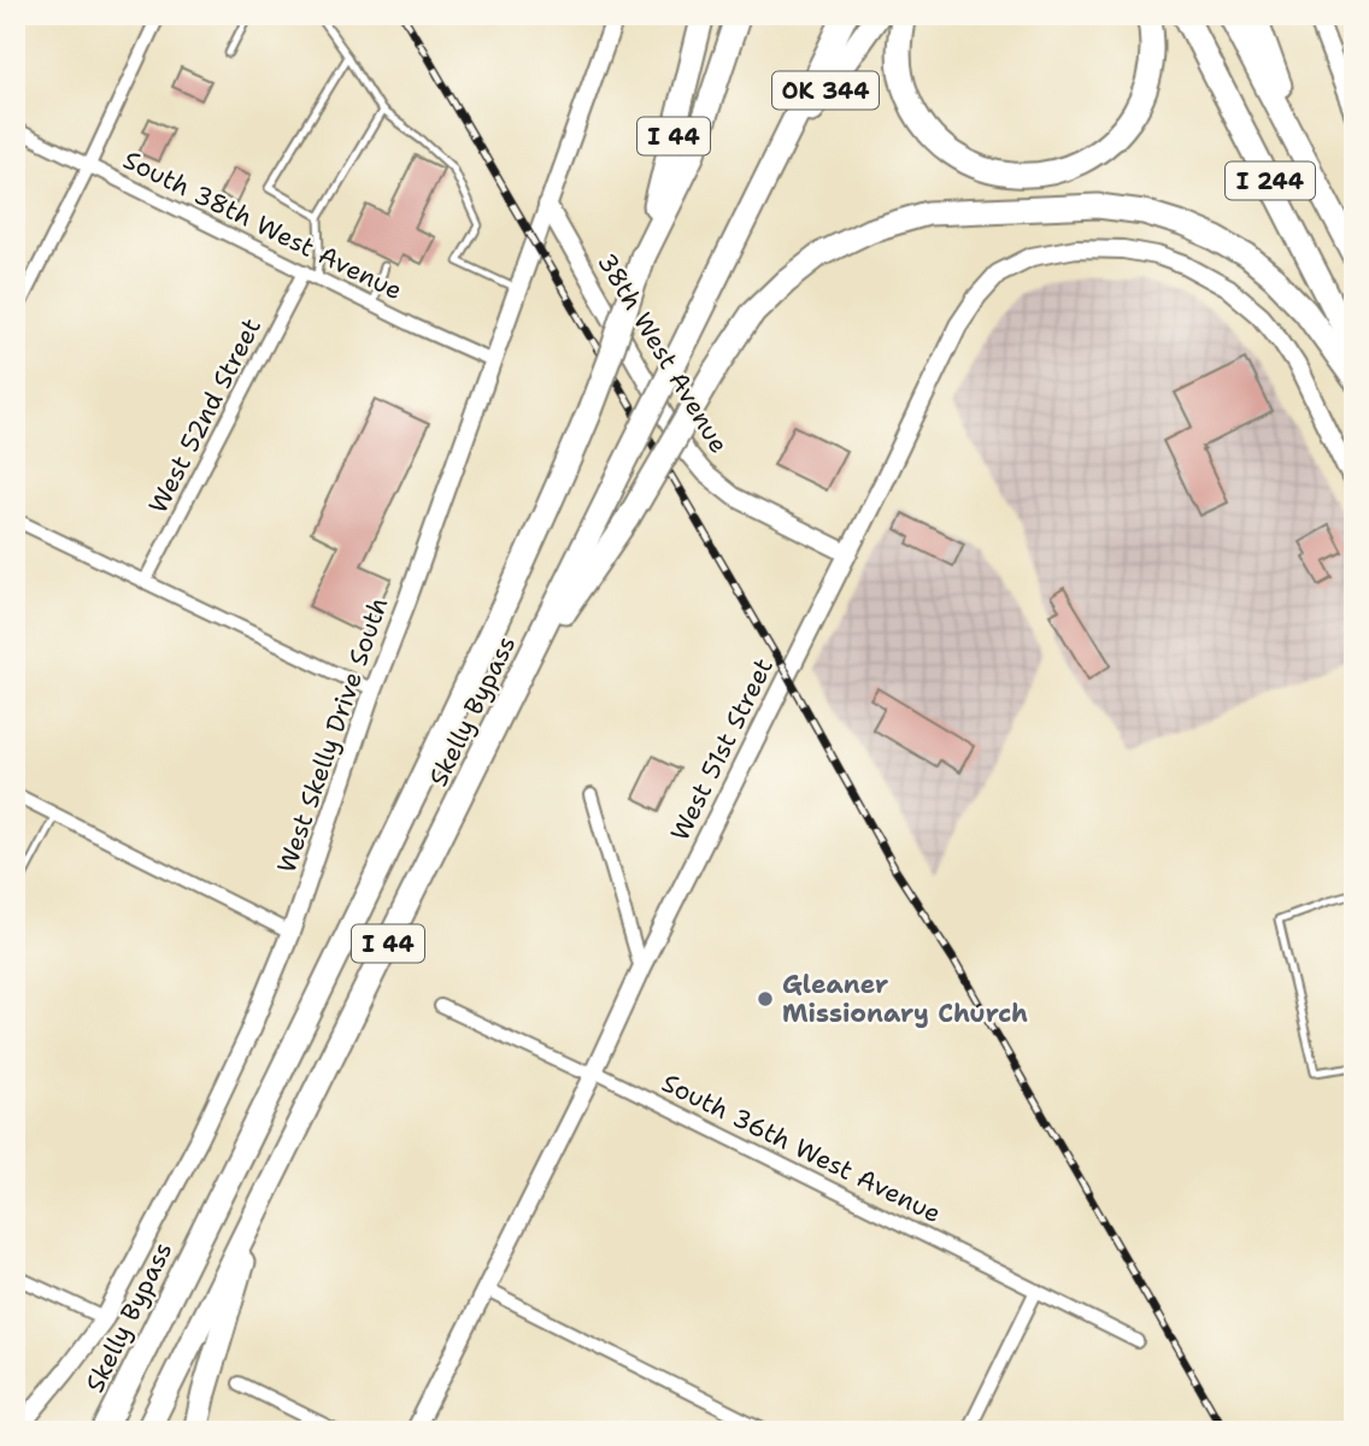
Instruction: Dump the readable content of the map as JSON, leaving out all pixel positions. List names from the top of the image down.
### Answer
{
  "streets": {
    "highway": [
      "OK 344",
      "I 44",
      "I 244",
      "Skelly Bypass"
    ],
    "street": [
      "South 38th West Avenue",
      "38th West Avenue",
      "West 52nd Street",
      "West Skelly Drive South",
      "West 51st Street",
      "South 36th West Avenue"
    ]
  },
  "crossings": [
    ["OK 344", "Skelly Bypass"],
    ["South 38th West Avenue", "West 52nd Street"],
    ["South 38th West Avenue", "West Skelly Drive South"],
    ["38th West Avenue", "West Skelly Drive South"],
    ["38th West Avenue", "West 51st Street"],
    ["West 51st Street", "South 36th West Avenue"]
  ],
  "places": ["Gleaner Missionary Church"]
}
